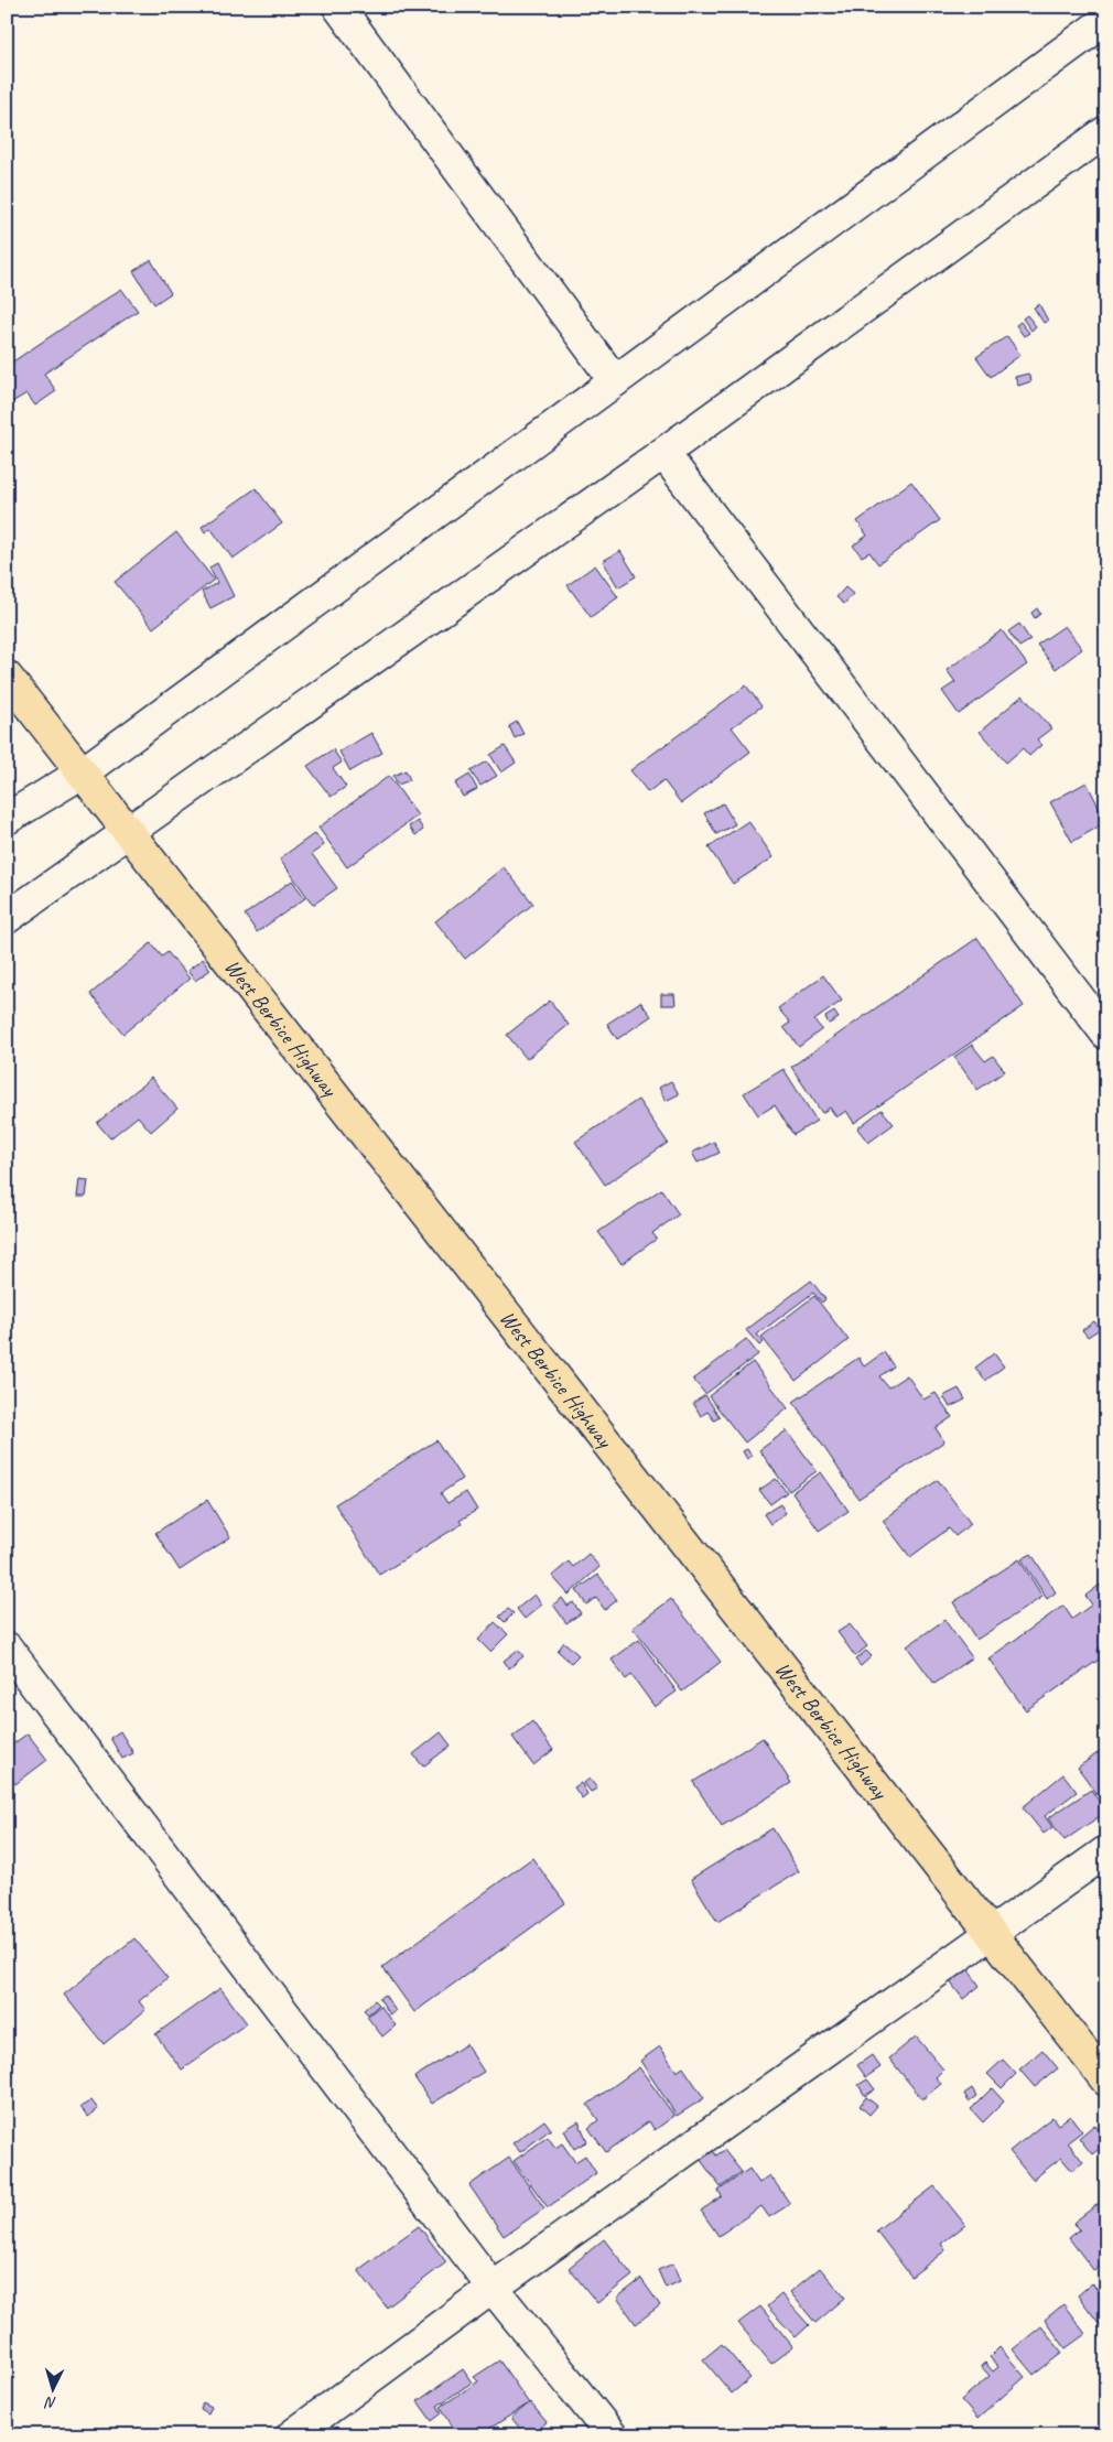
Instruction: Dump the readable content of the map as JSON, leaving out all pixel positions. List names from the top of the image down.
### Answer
{
  "streets": {
    "main road": ["West Berbice Highway"]
  },
  "north": "bottom"
}
